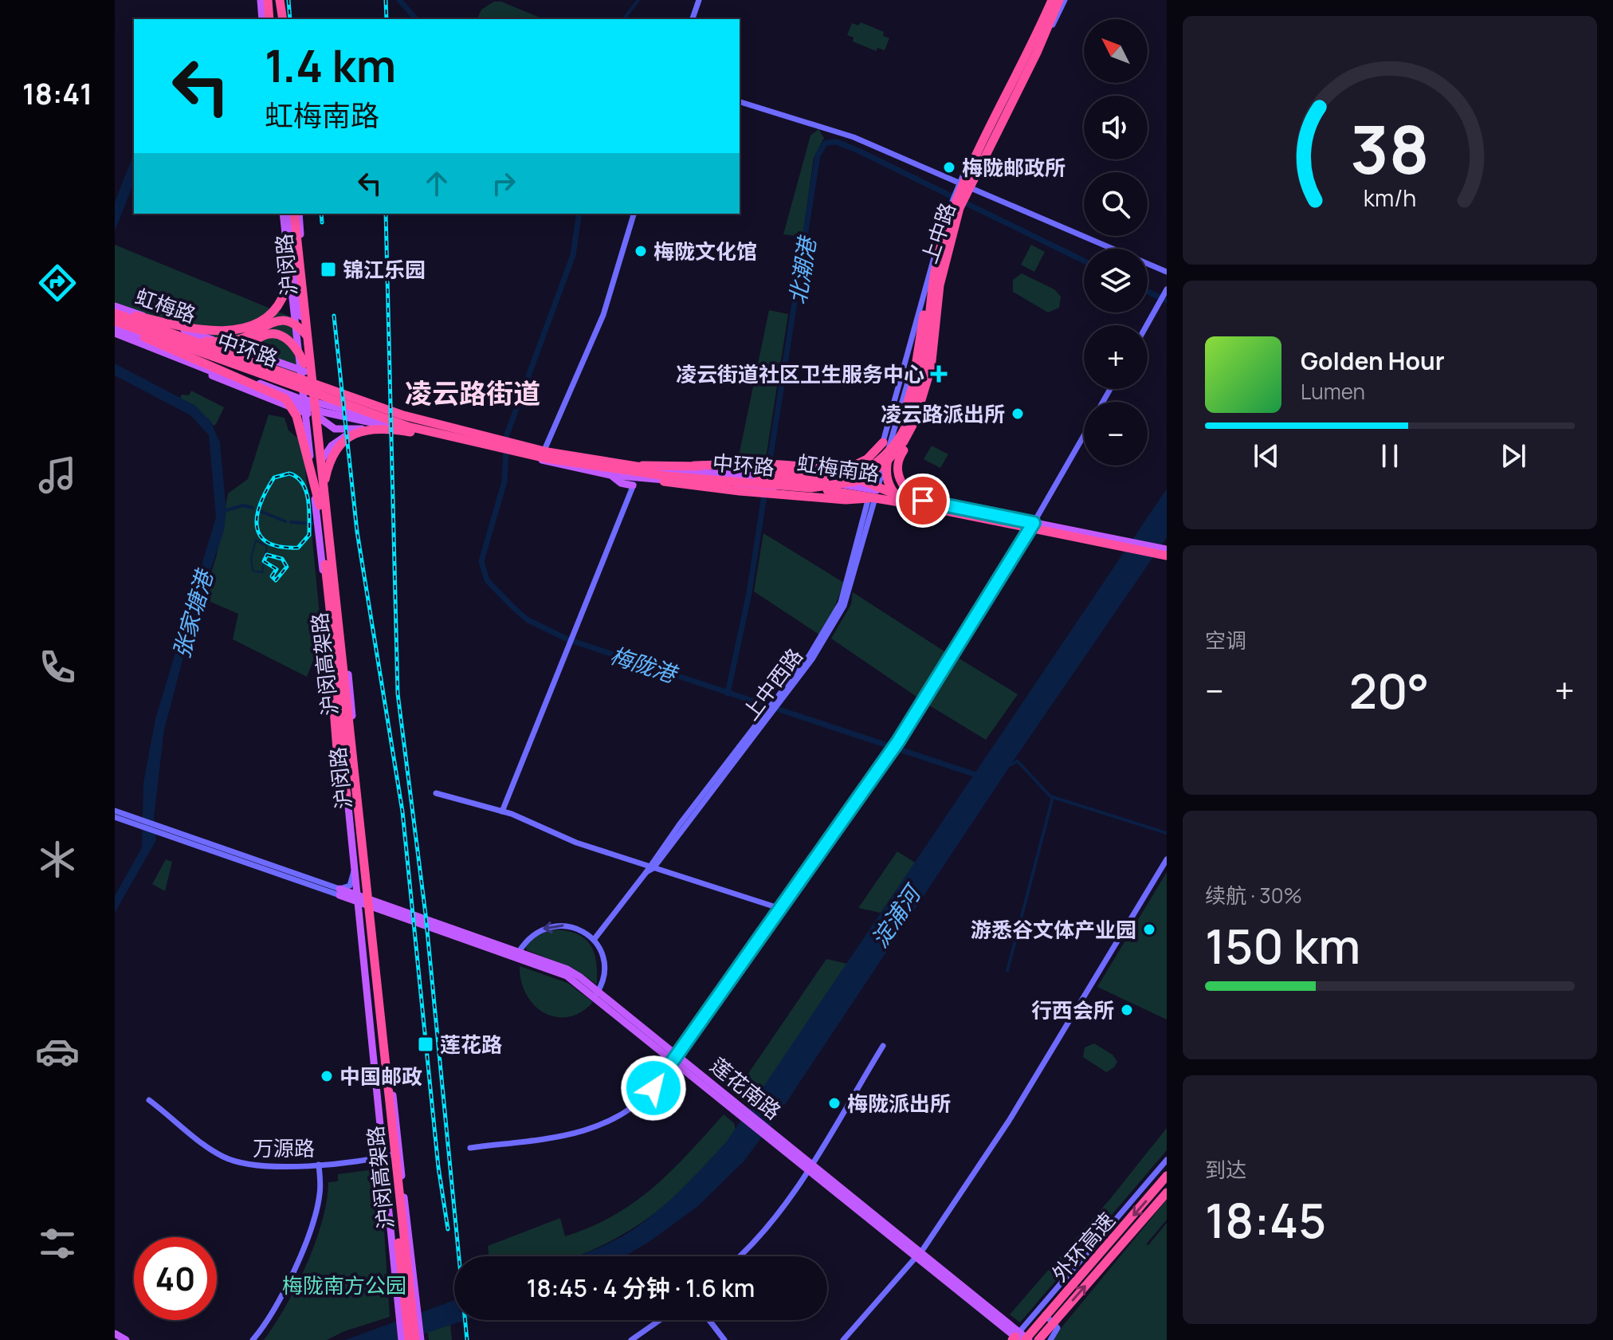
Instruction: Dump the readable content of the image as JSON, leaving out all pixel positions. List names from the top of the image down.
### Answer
{
  "streets": {
    "highway": ["中环路", "沪闵高架路", "外环高速"],
    "main road": [
      "沪闵路",
      "虹梅路",
      "虹梅南路",
      "莲花南路"
    ],
    "street": ["上中路", "上中西路", "万源路"]
  },
  "crossings": [
    ["上中路", "中环路"],
    ["上中路", "虹梅南路"],
    ["上中路", "上中西路"],
    ["沪闵路", "虹梅路"],
    ["沪闵路", "沪闵高架路"],
    ["沪闵路", "莲花南路"],
    ["沪闵路", "万源路"],
    ["虹梅路", "中环路"],
    ["虹梅路", "虹梅南路"],
    ["虹梅路", "沪闵高架路"],
    ["中环路", "虹梅南路"],
    ["虹梅南路", "上中西路"],
    ["莲花南路", "外环高速"]
  ],
  "districts": ["凌云路街道"],
  "water": [
    "北潮港",
    "张家塘港",
    "梅陇港",
    "淀浦河"
  ],
  "parks": ["梅陇南方公园"],
  "places": {
    "other": [
      "梅陇邮政所",
      "梅陇文化馆",
      "凌云路派出所",
      "游悉谷文体产业园",
      "行西会所",
      "中国邮政",
      "梅陇派出所"
    ],
    "transit": ["锦江乐园", "莲花路"],
    "health": ["凌云街道社区卫生服务中心"]
  },
  "north": "top left",
  "page": {
    "tabs": "18:41",
    "map_buttons": ["+", "−"],
    "turn": ["1.4 km", "虹梅南路"],
    "song": ["Golden Hour", "Lumen"],
    "tile": [
      "空调",
      ["续航 · 30%", "150 km"],
      ["到达", "18:45"]
    ],
    "heat": ["−", "20°", "+"],
    "limit": "40",
    "trip": "18:45 · 4 分钟 · 1.6 km",
    "gauge": ["38", "km/h"]
  }
}
